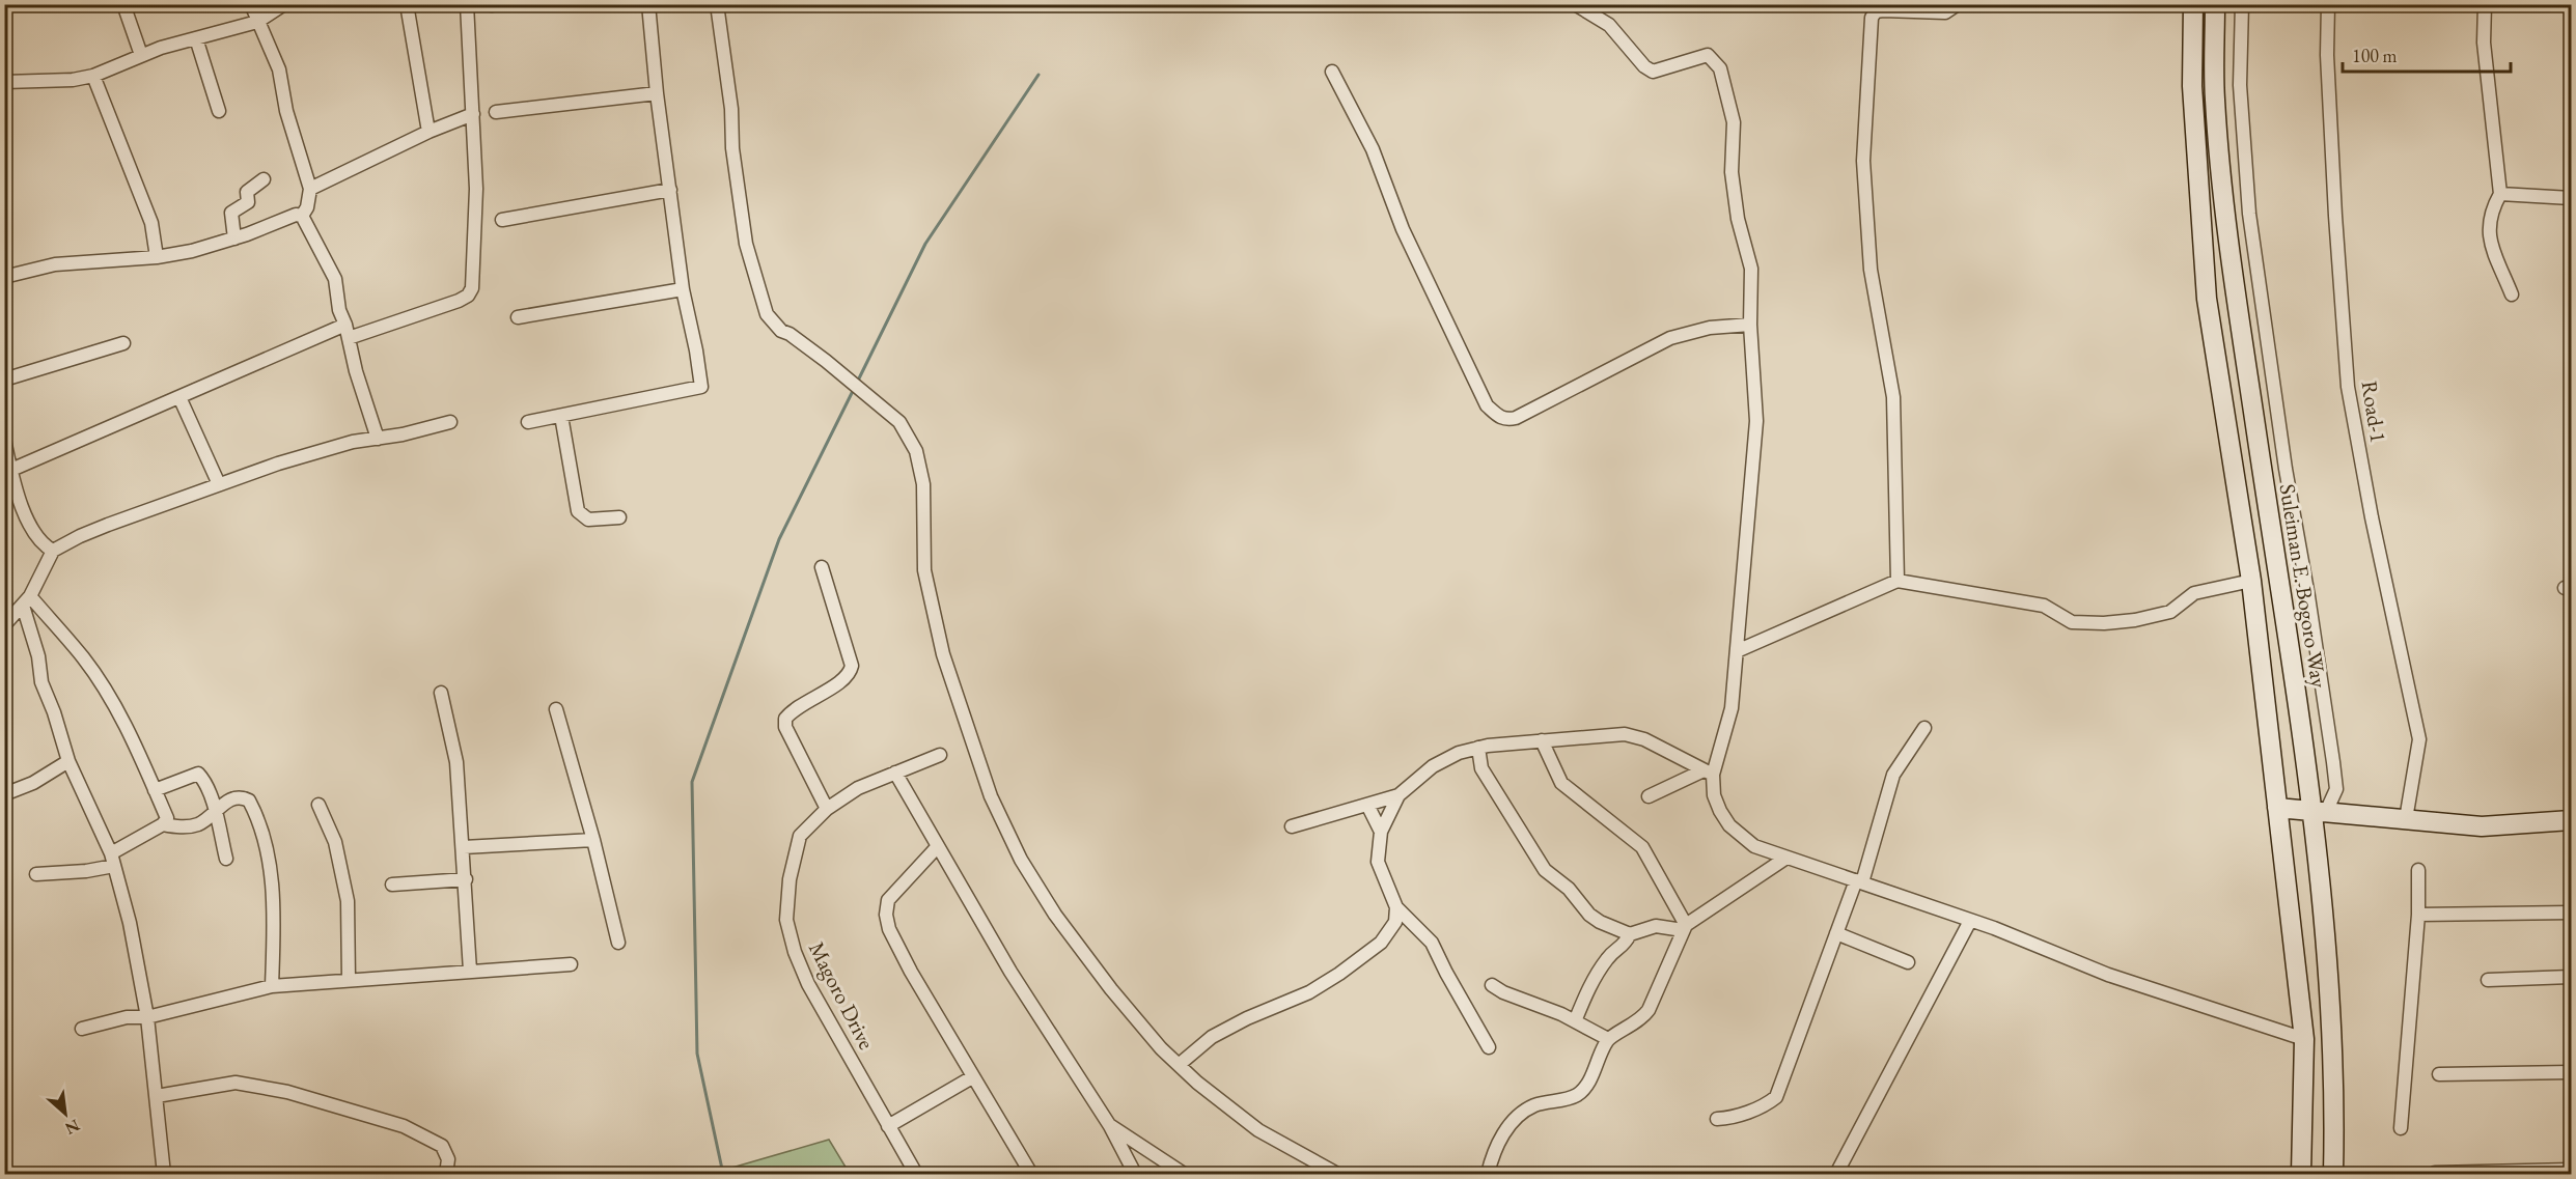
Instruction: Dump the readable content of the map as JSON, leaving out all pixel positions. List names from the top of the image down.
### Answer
{
  "streets": {
    "street": ["Road-1", "Suleiman E. Bogoro Way", "Magoro Drive"]
  },
  "scale_bar": "100 m",
  "north": "bottom right"
}
